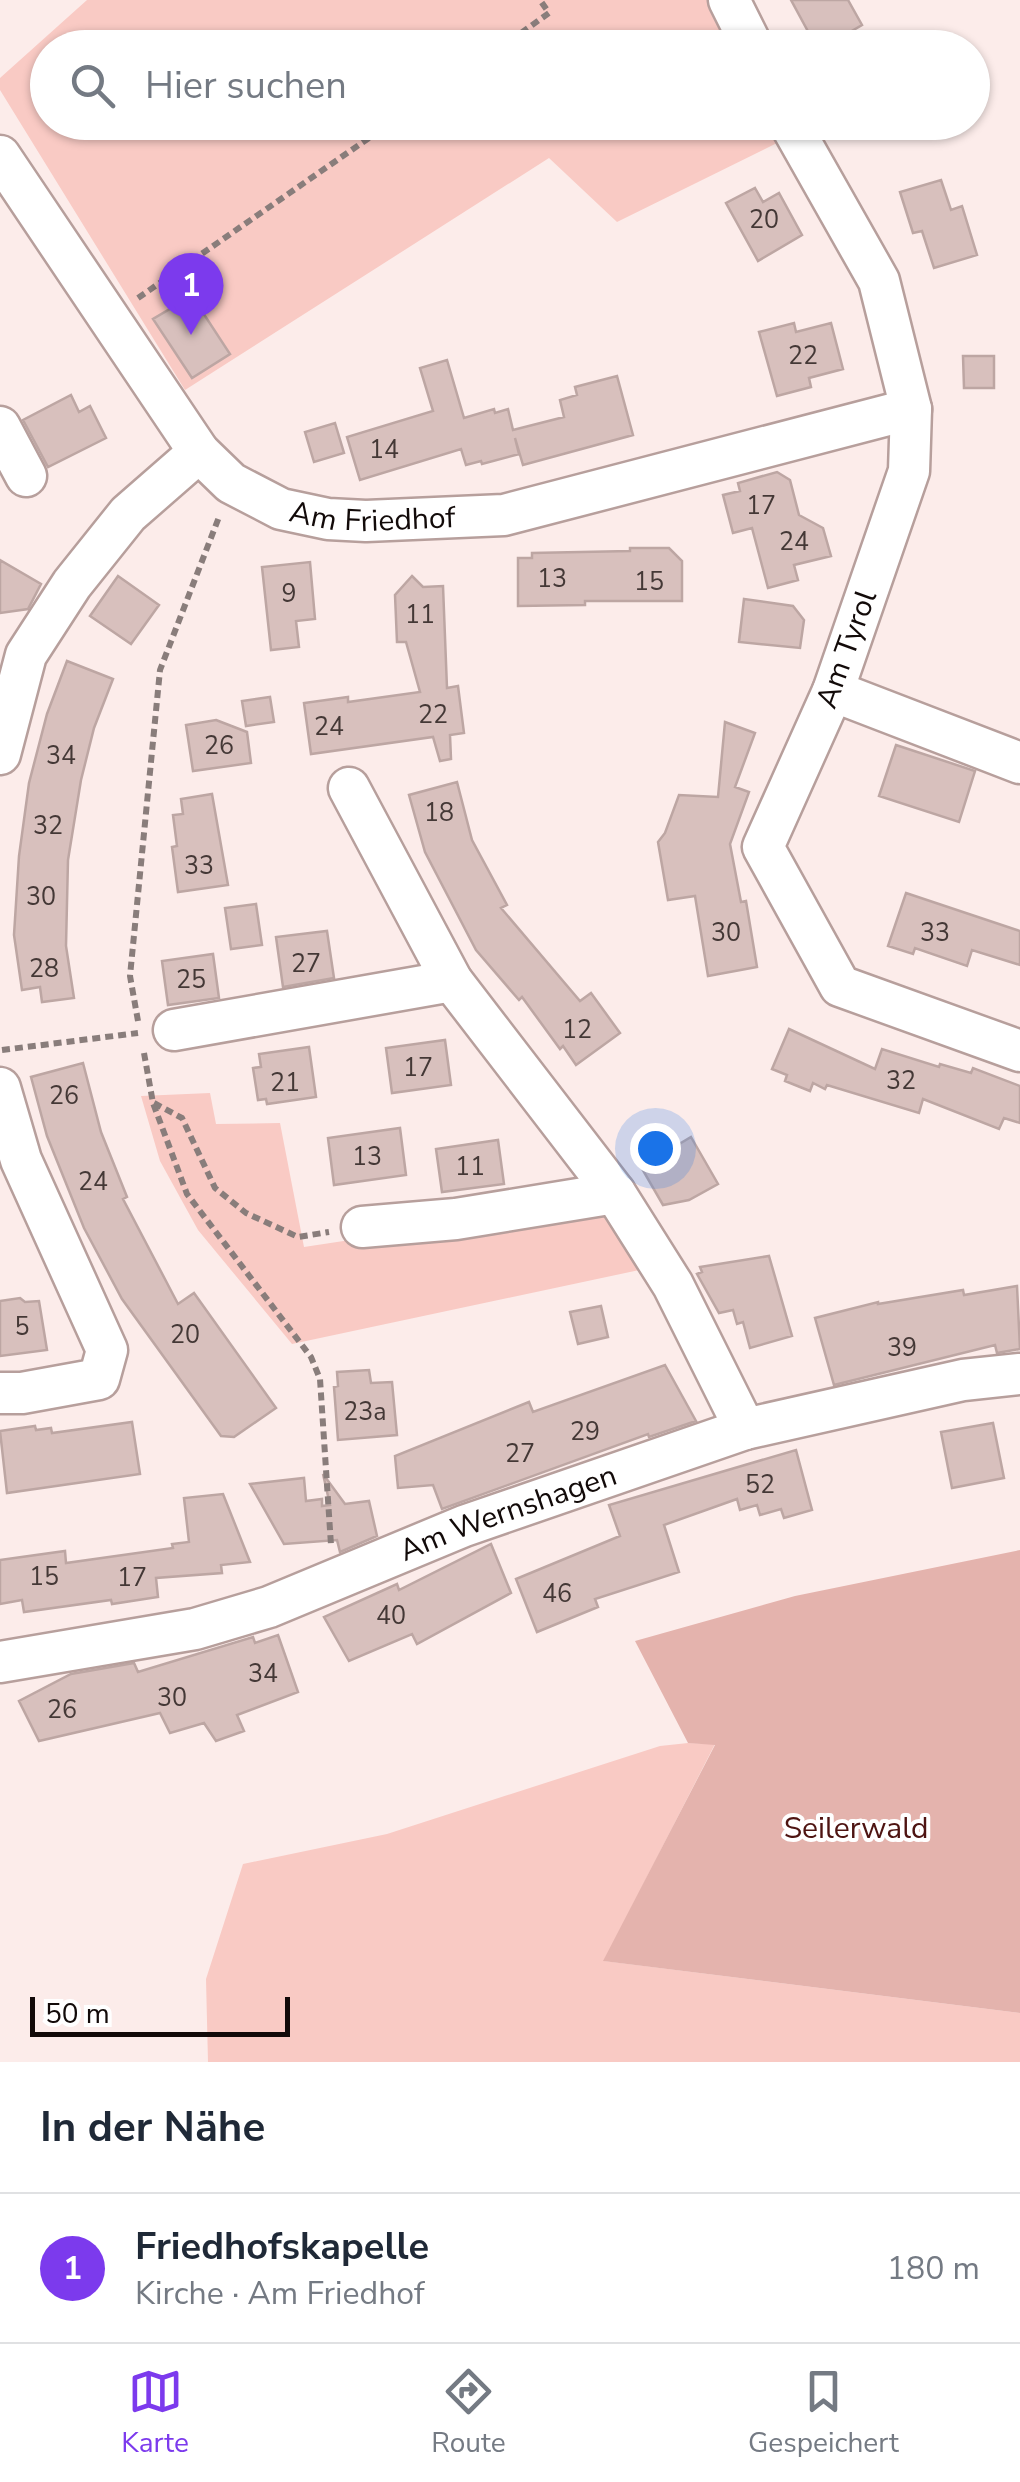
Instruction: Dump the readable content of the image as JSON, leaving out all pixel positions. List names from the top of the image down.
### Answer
{
  "streets": {
    "street": ["Am Friedhof", "Am Tyrol", "Am Wernshagen"]
  },
  "crossings": [
    ["Am Friedhof", "Am Tyrol"]
  ],
  "parks": ["Seilerwald"],
  "house_numbers": [
    "20",
    "22",
    "14",
    "17",
    "24",
    "13",
    "15",
    "9",
    "11",
    "22",
    "24",
    "26",
    "34",
    "18",
    "32",
    "33",
    "30",
    "30",
    "33",
    "27",
    "28",
    "25",
    "12",
    "17",
    "32",
    "21",
    "26",
    "13",
    "11",
    "24",
    "5",
    "20",
    "39",
    "23a",
    "29",
    "27",
    "52",
    "15",
    "17",
    "46",
    "40",
    "34",
    "30",
    "26"
  ],
  "scale_bar": "50 m",
  "page": {
    "search": "Hier suchen",
    "pins": "1",
    "scale": "50 m",
    "heading": "In der Nähe",
    "list": [
      {
        "mark": "1",
        "name": "Friedhofskapelle",
        "note": "Kirche · Am Friedhof",
        "value": "180 m"
      }
    ],
    "nav": ["Karte", "Route", "Gespeichert"]
  }
}
